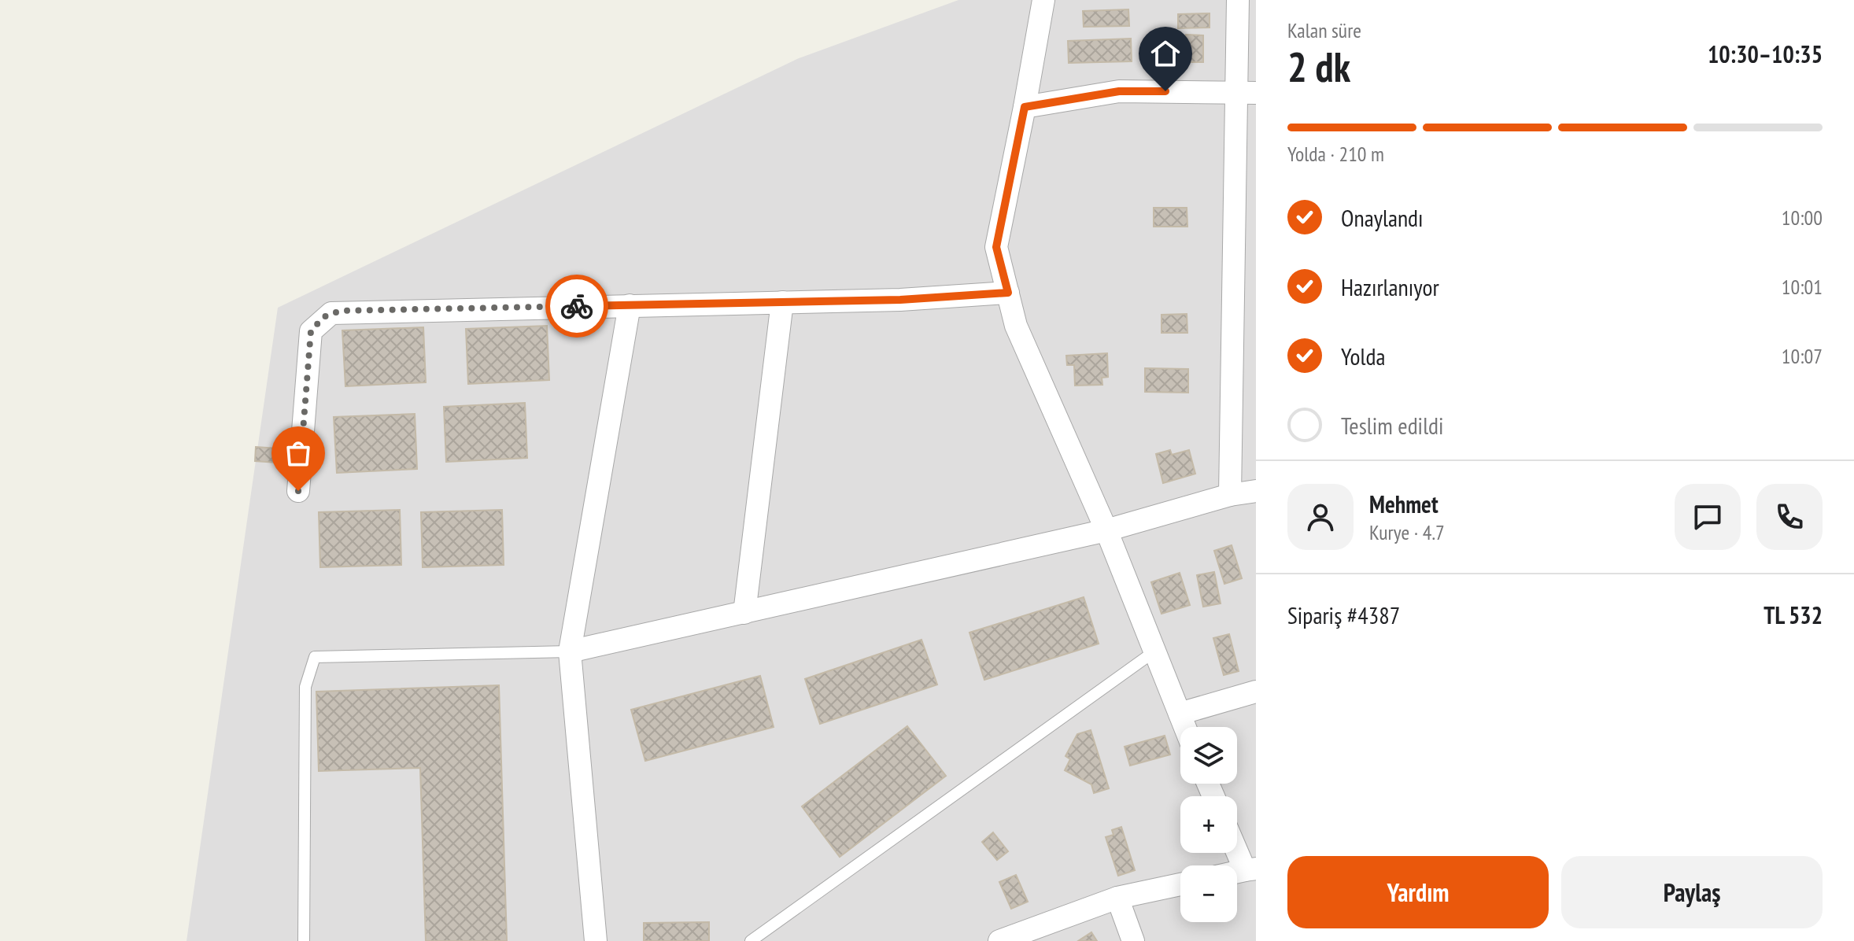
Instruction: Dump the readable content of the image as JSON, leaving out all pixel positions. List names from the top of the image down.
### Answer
{
  "page": {
    "heading": ["2 dk", "Kalan süre", "10:30–10:35"],
    "panel": [
      "Mehmet",
      "Kurye · 4.7",
      "Sipariş #4387",
      "TL 532"
    ],
    "bar": "Yolda · 210 m",
    "list": [
      ["Onaylandı", "10:00"],
      ["Hazırlanıyor", "10:01"],
      ["Yolda", "10:07"],
      "Teslim edildi"
    ],
    "map_buttons": ["+", "−"],
    "buttons": ["Yardım", "Paylaş"]
  }
}
